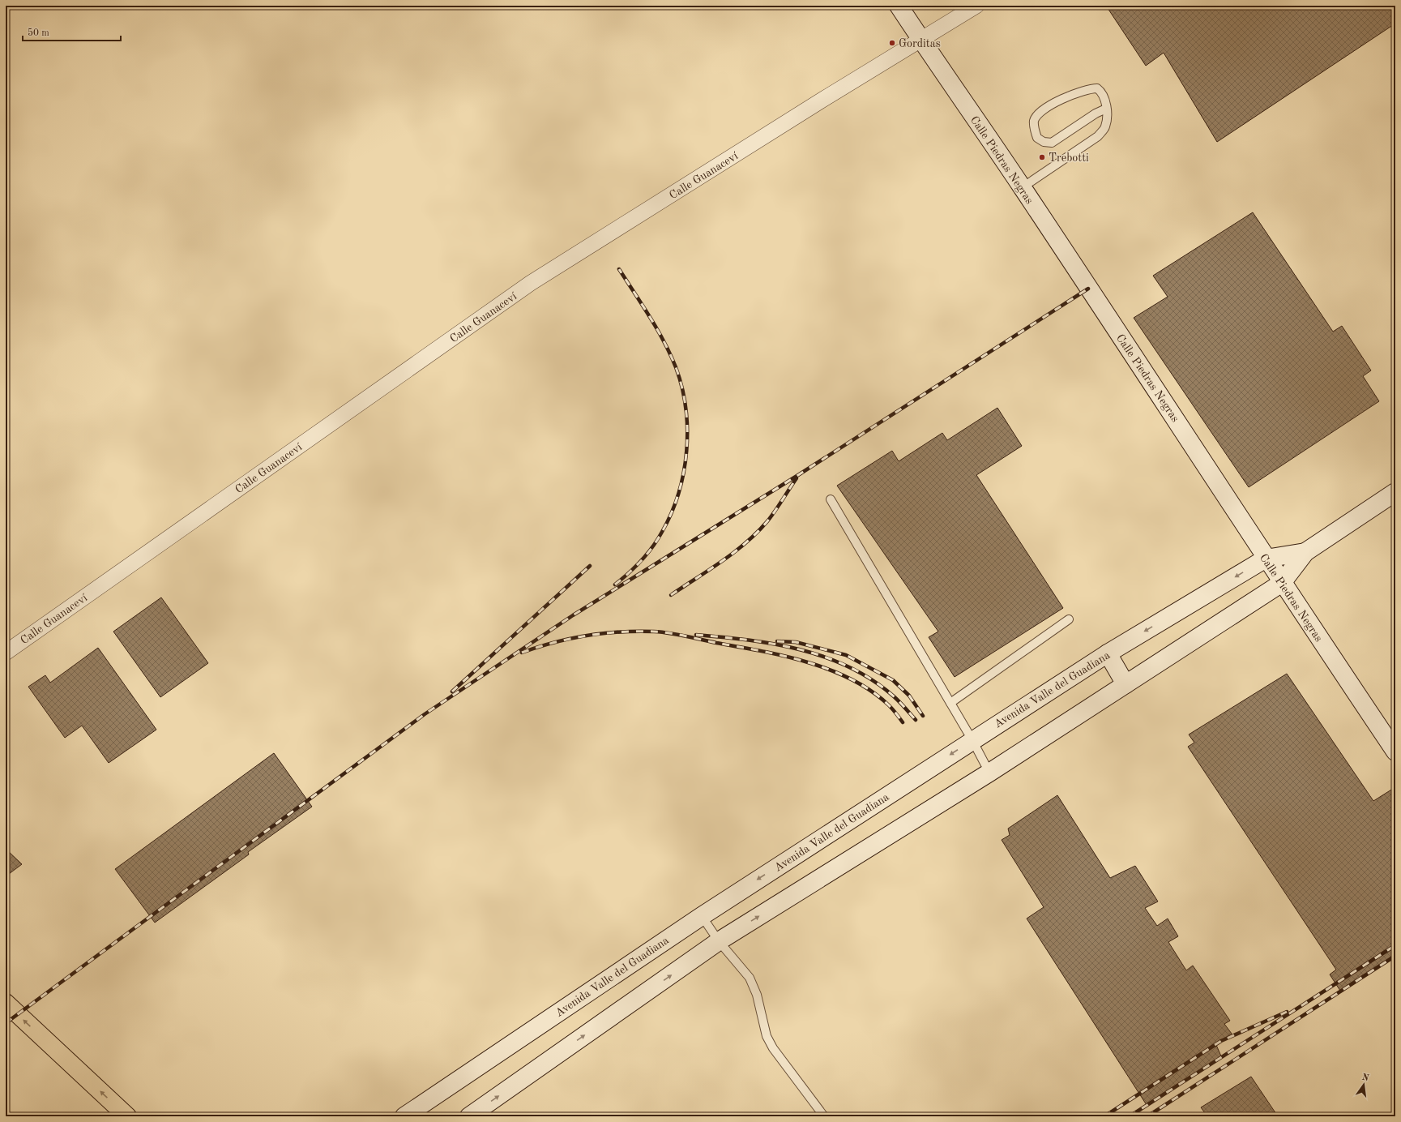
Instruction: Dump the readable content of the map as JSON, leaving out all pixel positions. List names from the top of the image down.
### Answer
{
  "streets": {
    "main road": ["Calle Piedras Negras", "Avenida Valle del Guadiana"],
    "street": ["Calle Guanaceví"]
  },
  "crossings": [
    ["Calle Piedras Negras", "Calle Guanaceví"],
    ["Calle Piedras Negras", "Avenida Valle del Guadiana"]
  ],
  "places": ["Gorditas", "Trebotti"],
  "scale_bar": "50 m",
  "north": "top"
}
